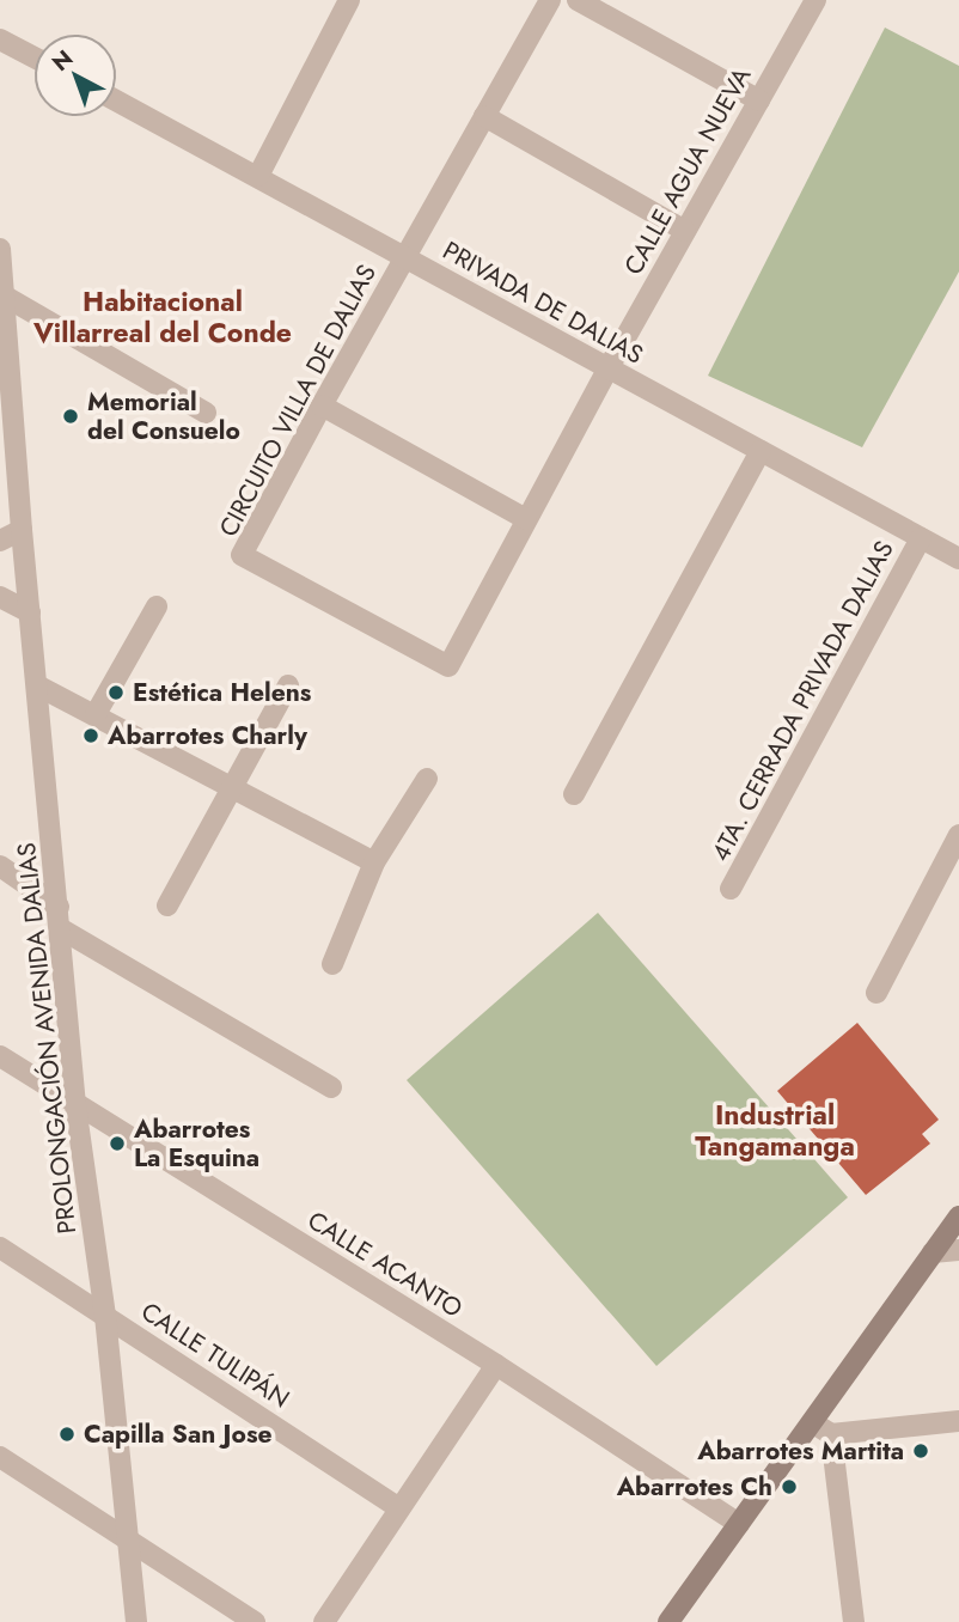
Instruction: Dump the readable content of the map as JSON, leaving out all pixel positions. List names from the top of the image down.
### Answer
{
  "streets": {
    "street": [
      "CALLE AGUA NUEVA",
      "PRIVADA DE DALIAS",
      "CIRCUITO VILLA DE DALIAS",
      "4TA. CERRADA PRIVADA DALIAS",
      "PROLONGACIÓN AVENIDA DALIAS",
      "CALLE ACANTO",
      "CALLE TULIPÁN"
    ]
  },
  "crossings": [
    ["CALLE AGUA NUEVA", "PRIVADA DE DALIAS"],
    ["CALLE AGUA NUEVA", "CIRCUITO VILLA DE DALIAS"],
    ["PRIVADA DE DALIAS", "CIRCUITO VILLA DE DALIAS"],
    ["PRIVADA DE DALIAS", "4TA. CERRADA PRIVADA DALIAS"],
    ["PROLONGACIÓN AVENIDA DALIAS", "CALLE ACANTO"],
    ["PROLONGACIÓN AVENIDA DALIAS", "CALLE TULIPÁN"]
  ],
  "districts": ["Habitacional Villarreal del Conde", "Industrial Tangamanga"],
  "places": [
    "Memorial del Consuelo",
    "Estética Helens",
    "Abarrotes Charly",
    "Abarrotes La Esquina",
    "Capilla San Jose",
    "Abarrotes Martita",
    "Abarrotes Ch"
  ],
  "north": "top left"
}
